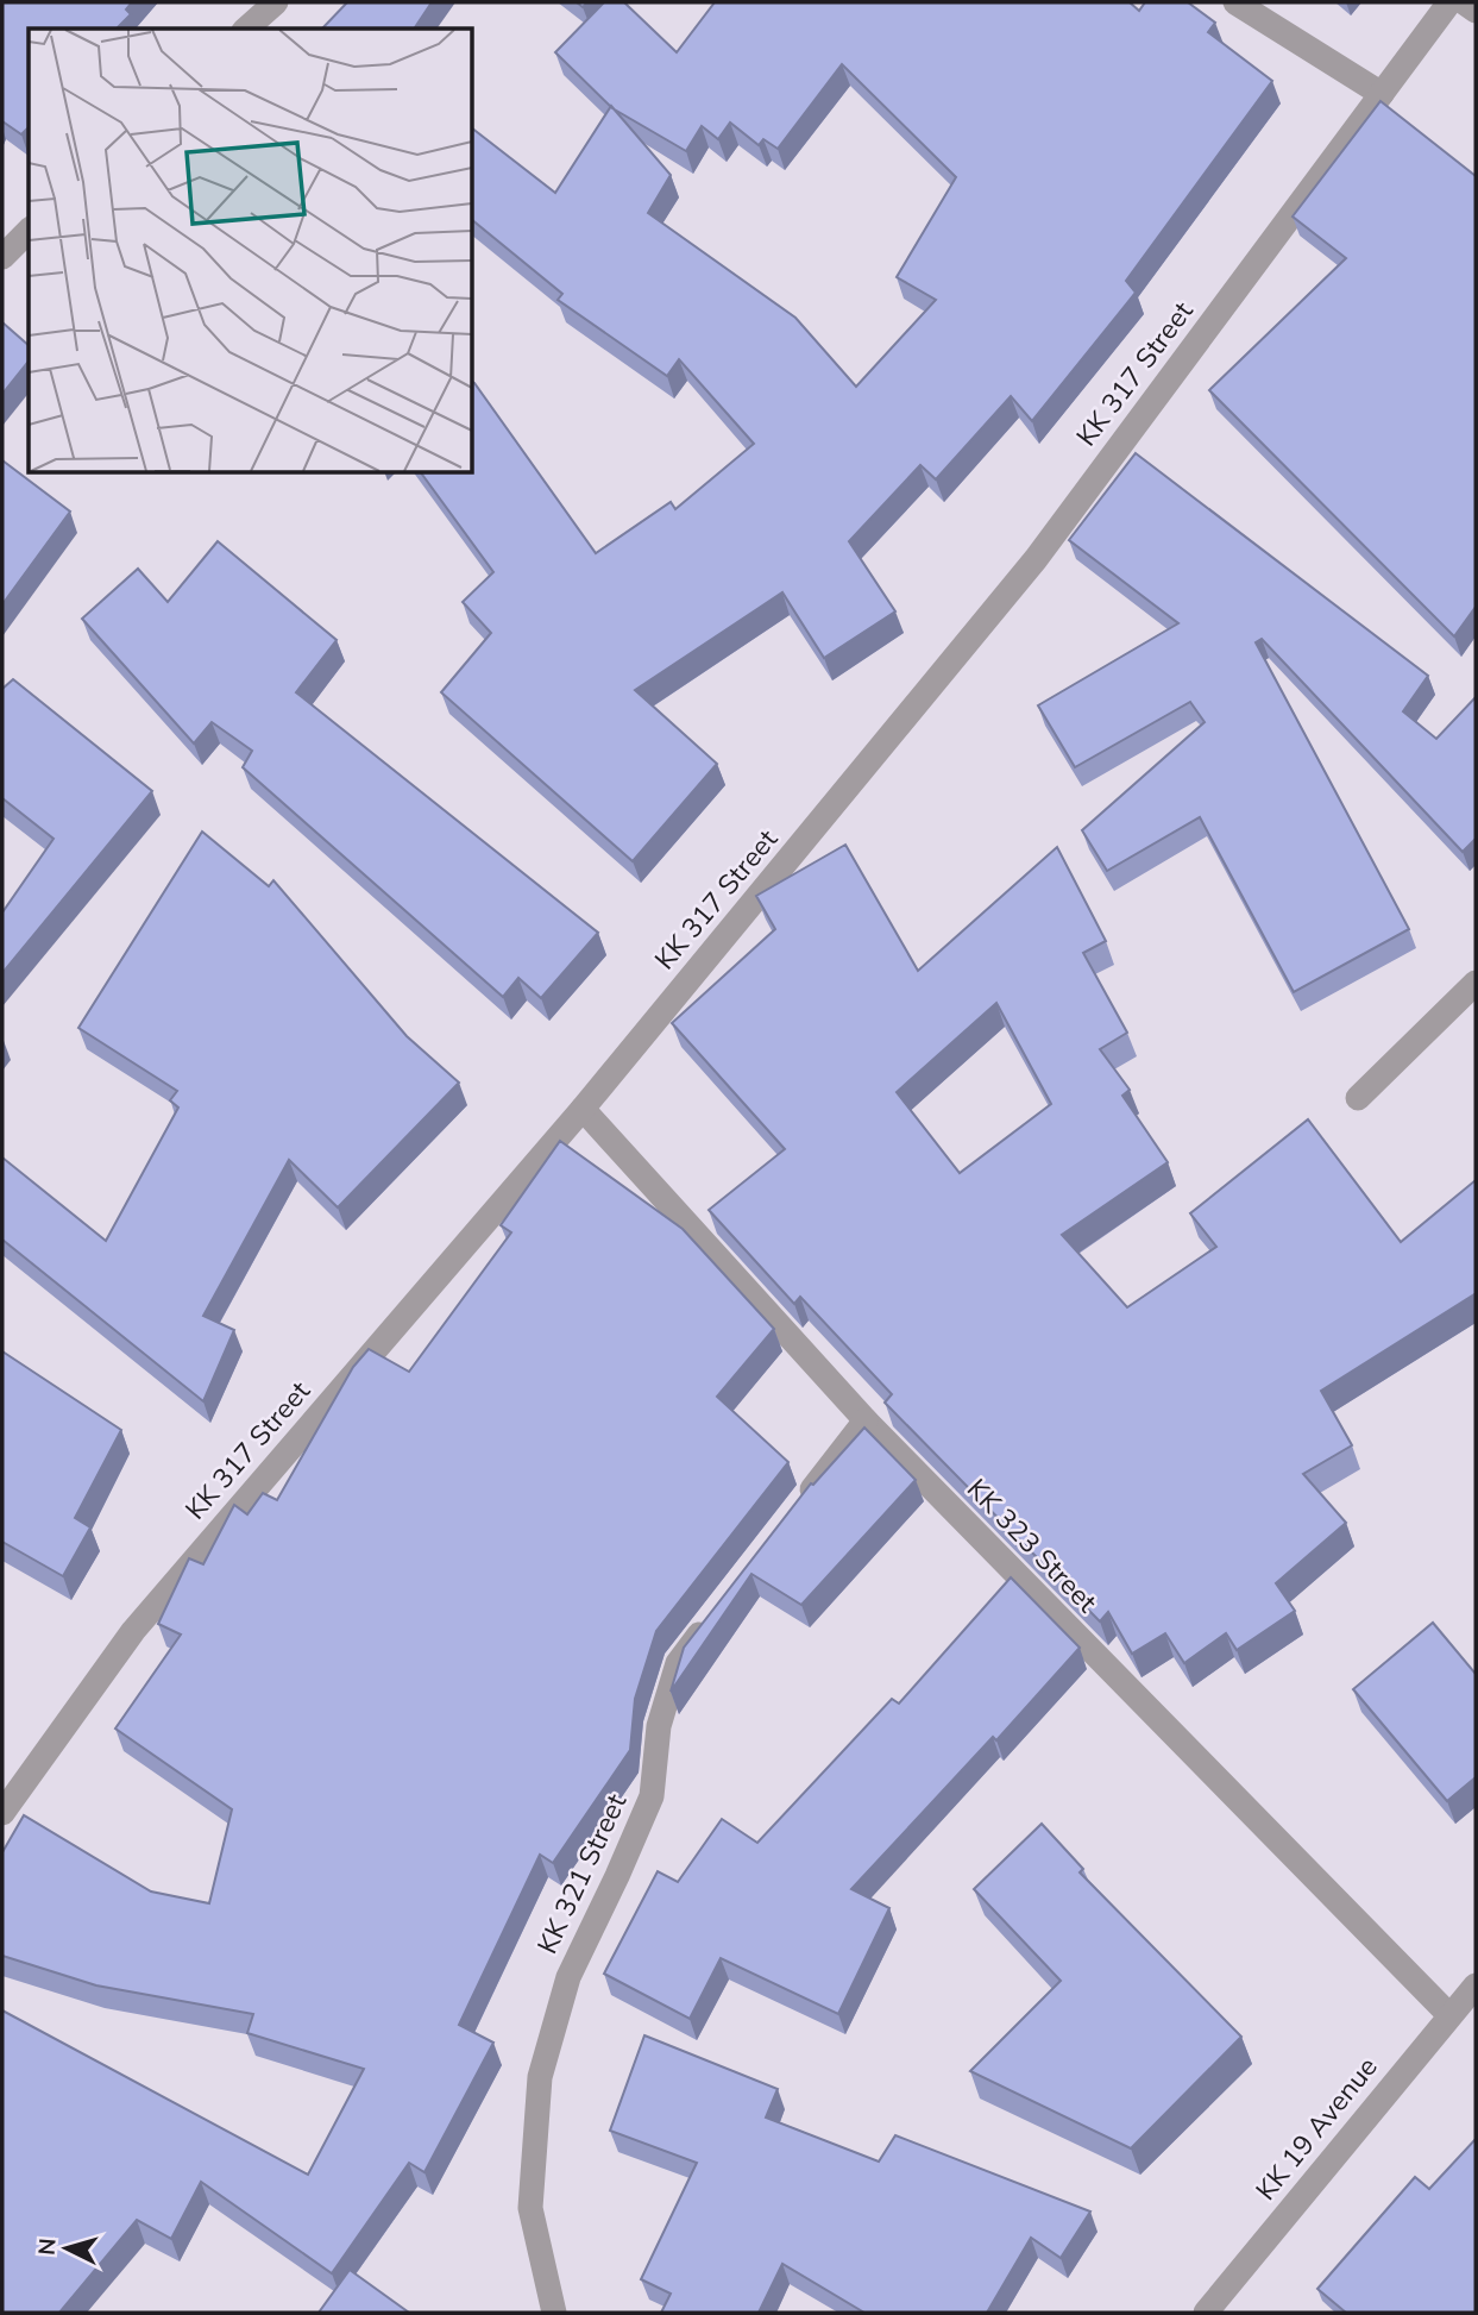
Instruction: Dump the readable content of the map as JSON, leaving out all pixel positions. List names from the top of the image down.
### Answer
{
  "streets": {
    "street": [
      "KK 317 Street",
      "KK 323 Street",
      "KK 321 Street",
      "KK 19 Avenue"
    ]
  },
  "crossings": [
    ["KK 317 Street", "KK 323 Street"],
    ["KK 323 Street", "KK 19 Avenue"]
  ],
  "north": "left"
}
